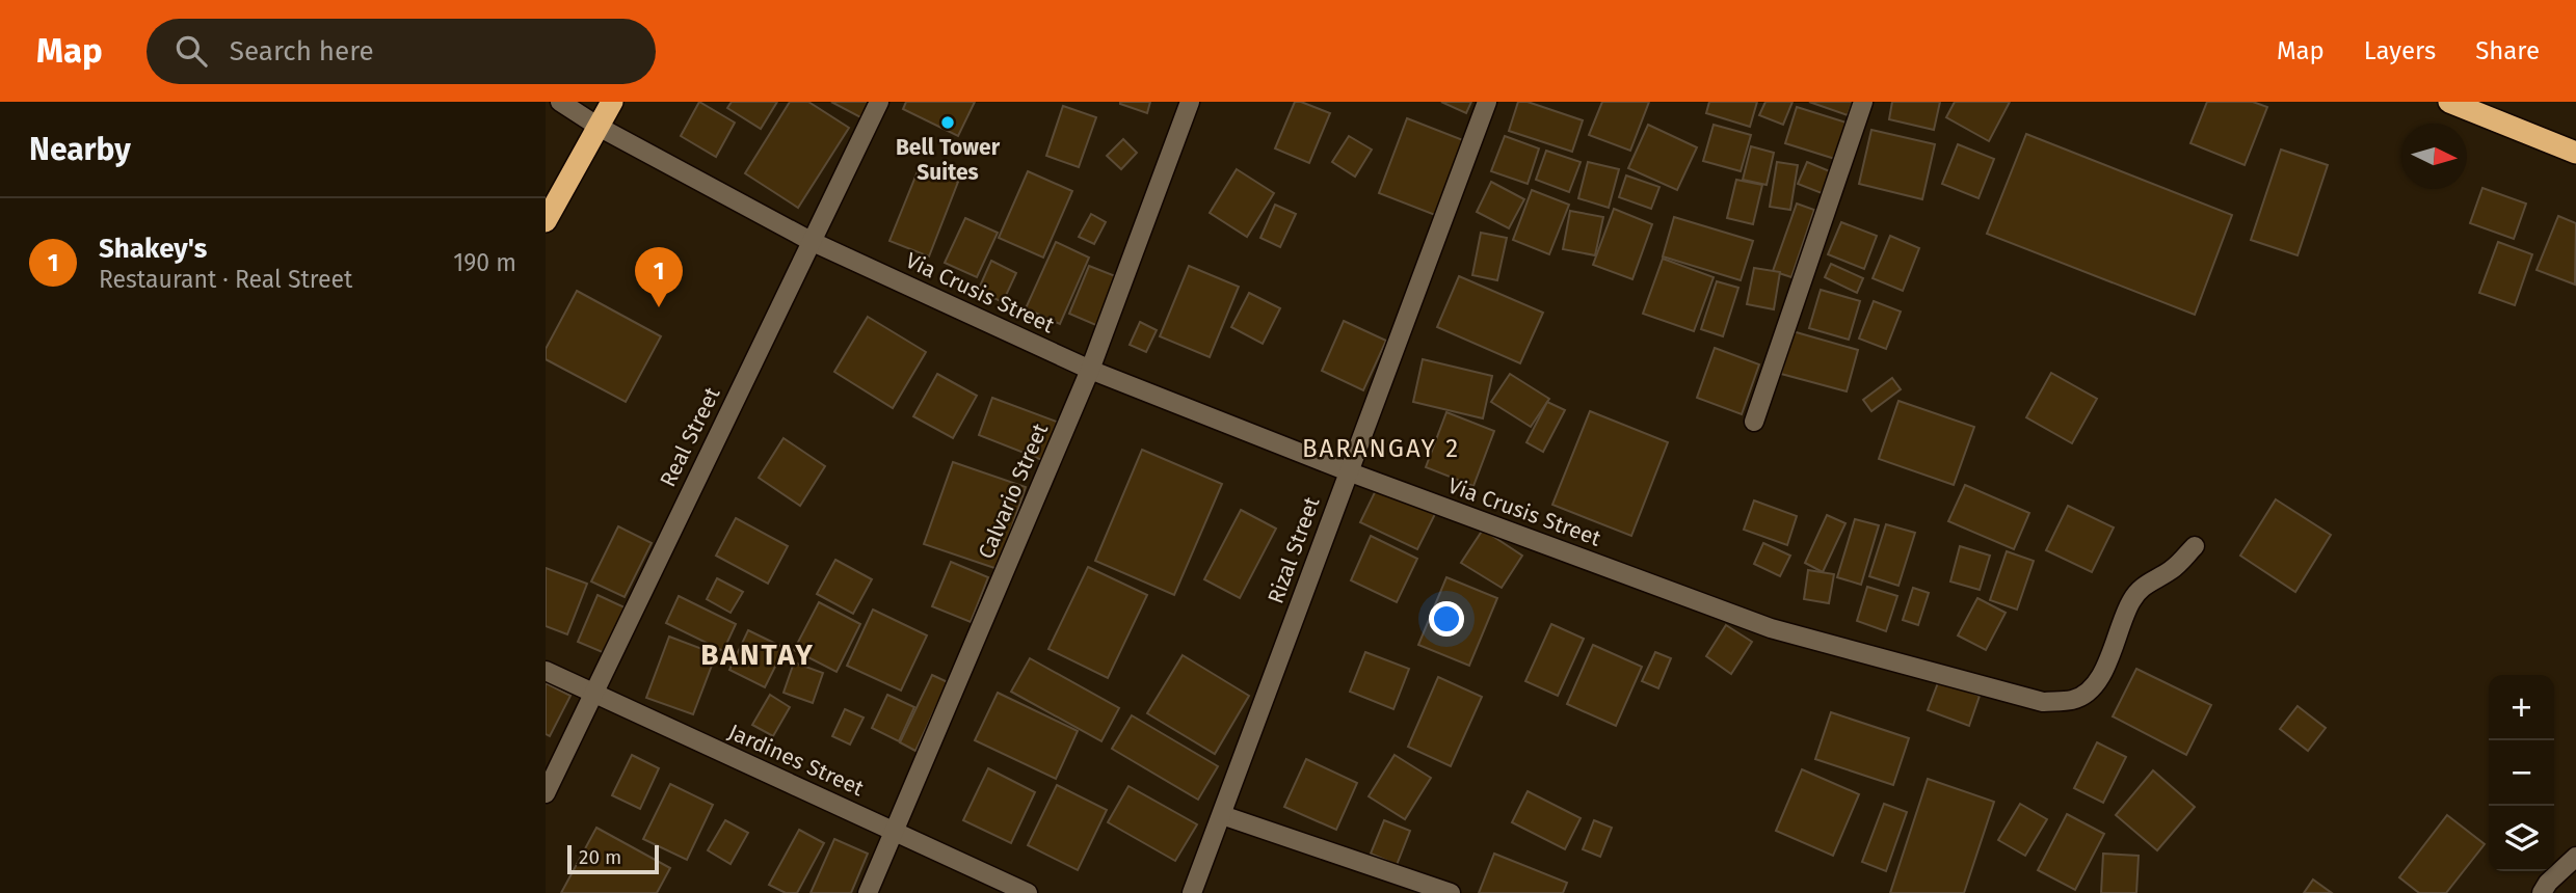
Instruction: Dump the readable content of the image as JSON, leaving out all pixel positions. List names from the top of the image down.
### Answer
{
  "streets": {
    "street": [
      "Via Crusis Street",
      "Real Street",
      "Calvario Street",
      "Rizal Street",
      "Jardines Street"
    ]
  },
  "crossings": [
    ["Via Crusis Street", "Real Street"],
    ["Via Crusis Street", "Calvario Street"],
    ["Via Crusis Street", "Rizal Street"],
    ["Real Street", "Jardines Street"],
    ["Calvario Street", "Jardines Street"]
  ],
  "districts": ["BARANGAY 2", "BANTAY"],
  "places": ["Bell Tower Suites"],
  "scale_bar": "20 m",
  "north": "right",
  "page": {
    "header": "Map",
    "search": "Search here",
    "nav": ["Map", "Layers", "Share"],
    "heading": "Nearby",
    "list": [
      {
        "mark": "1",
        "name": "Shakey's",
        "note": "Restaurant · Real Street",
        "value": "190 m"
      }
    ],
    "pins": "1",
    "map_buttons": ["+", "−"],
    "scale": "20 m"
  }
}
